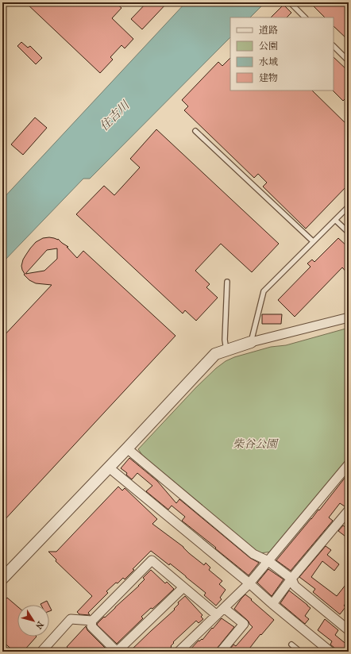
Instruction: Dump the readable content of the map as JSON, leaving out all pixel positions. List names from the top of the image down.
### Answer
{
  "water": ["住吉川"],
  "parks": ["柴谷公園"],
  "legend": [
    "道路",
    "公園",
    "水域",
    "建物"
  ],
  "north": "bottom right"
}
